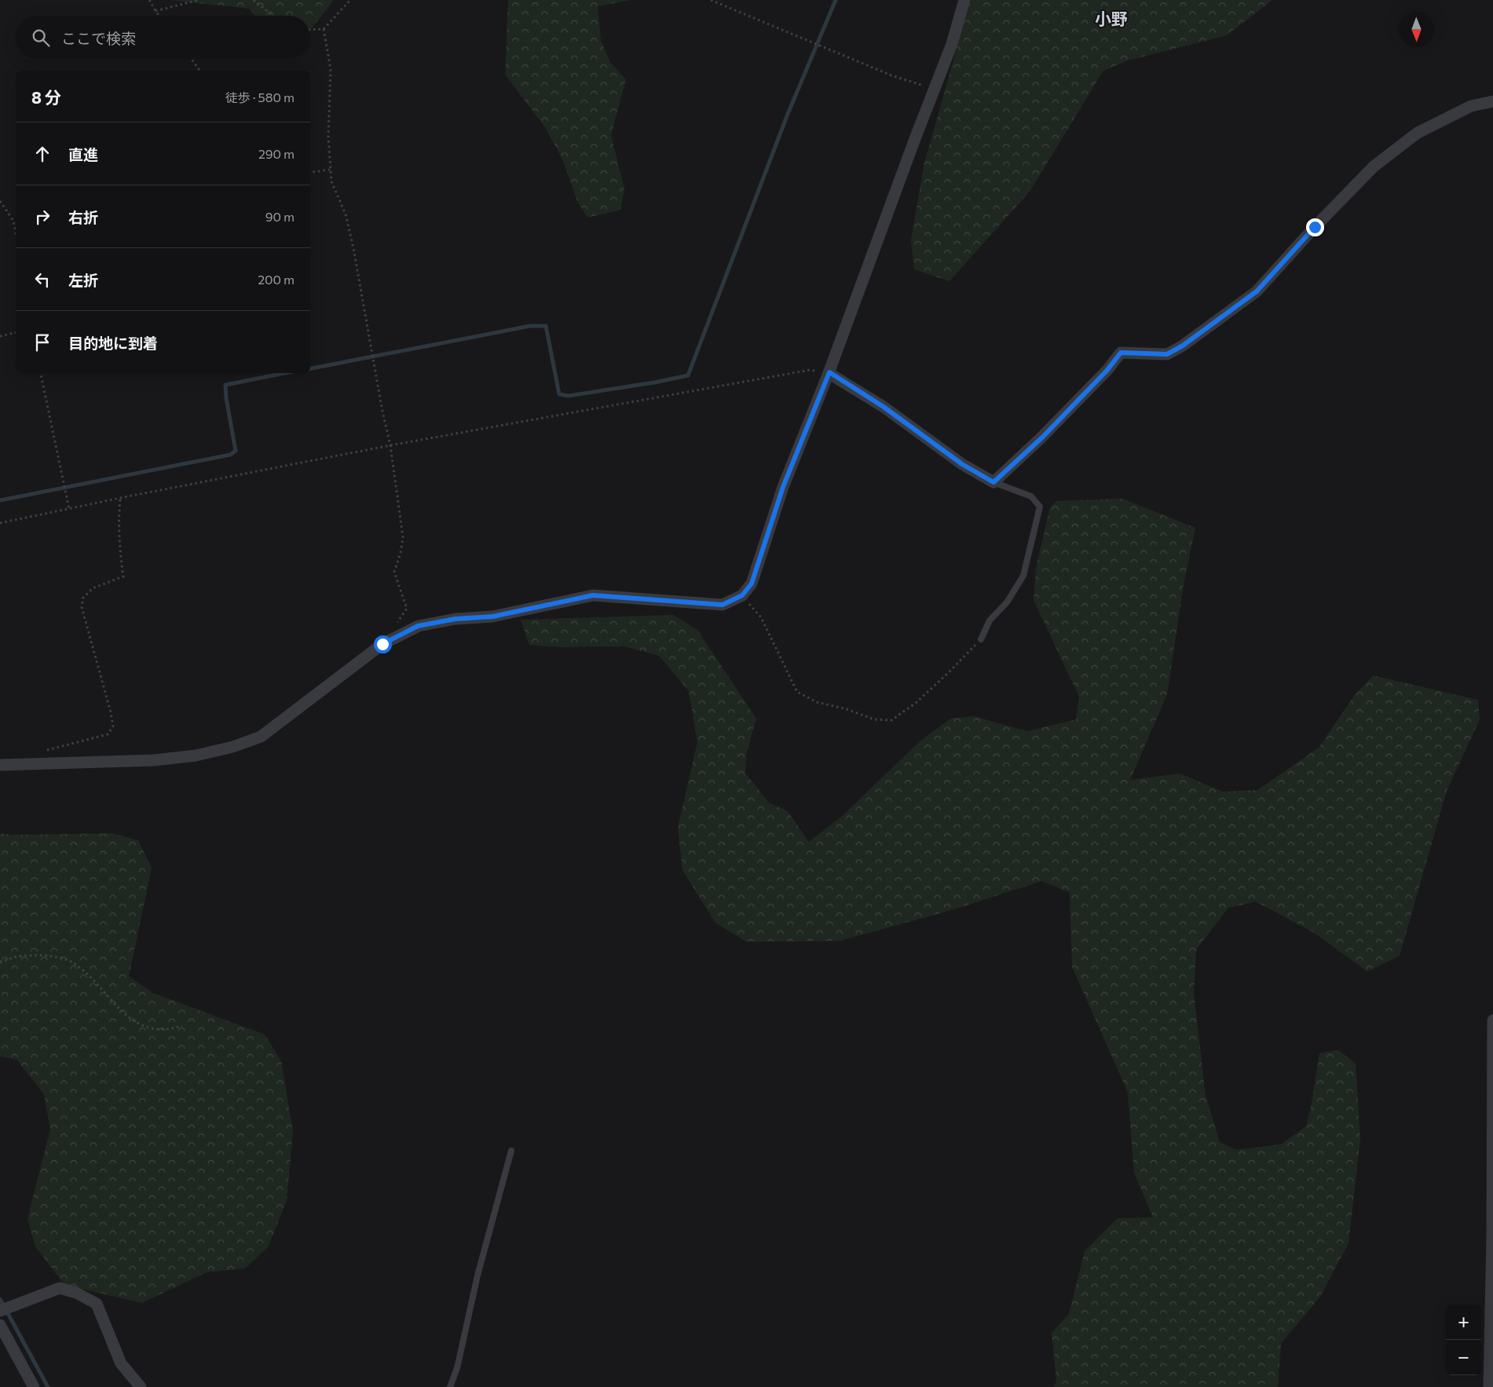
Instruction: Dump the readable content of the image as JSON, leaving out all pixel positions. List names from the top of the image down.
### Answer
{
  "districts": ["小野"],
  "north": "bottom",
  "page": {
    "search": "ここで検索",
    "heading": ["8 分", "徒歩 · 580 m"],
    "list": [
      ["直進", "290 m"],
      ["右折", "90 m"],
      ["左折", "200 m"],
      "目的地に到着"
    ],
    "map_buttons": ["+", "−"]
  }
}
